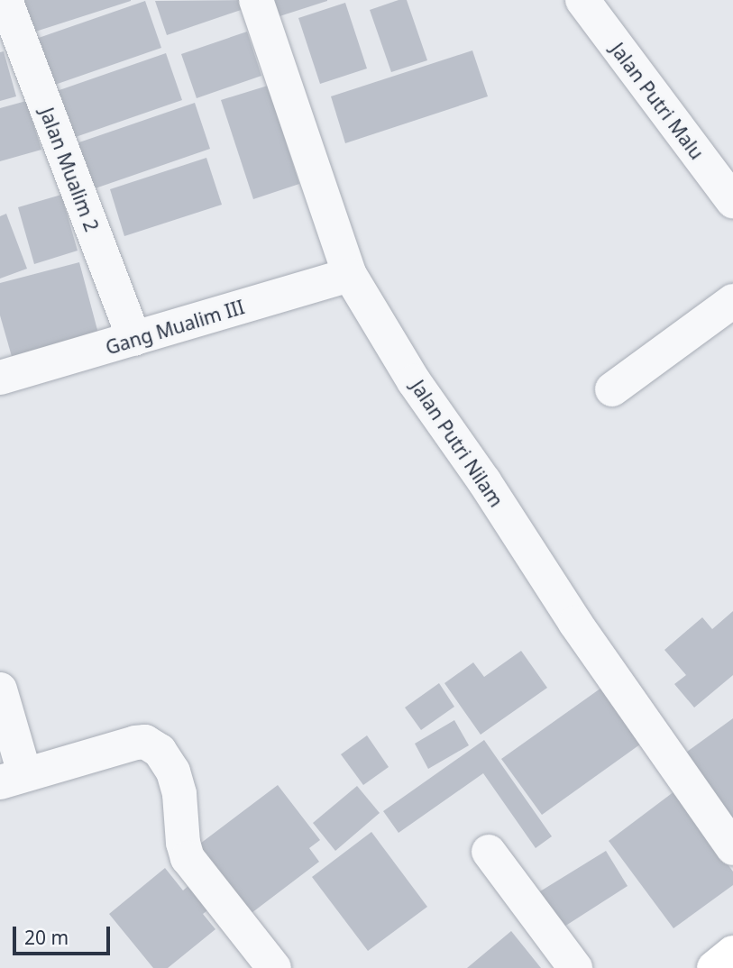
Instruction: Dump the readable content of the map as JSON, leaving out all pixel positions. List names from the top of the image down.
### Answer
{
  "streets": {
    "street": [
      "Jalan Putri Malu",
      "Jalan Mualim 2",
      "Gang Mualim III",
      "Jalan Putri Nilam"
    ]
  },
  "crossings": [
    ["Jalan Mualim 2", "Gang Mualim III"],
    ["Gang Mualim III", "Jalan Putri Nilam"]
  ],
  "scale_bar": "20 m"
}
